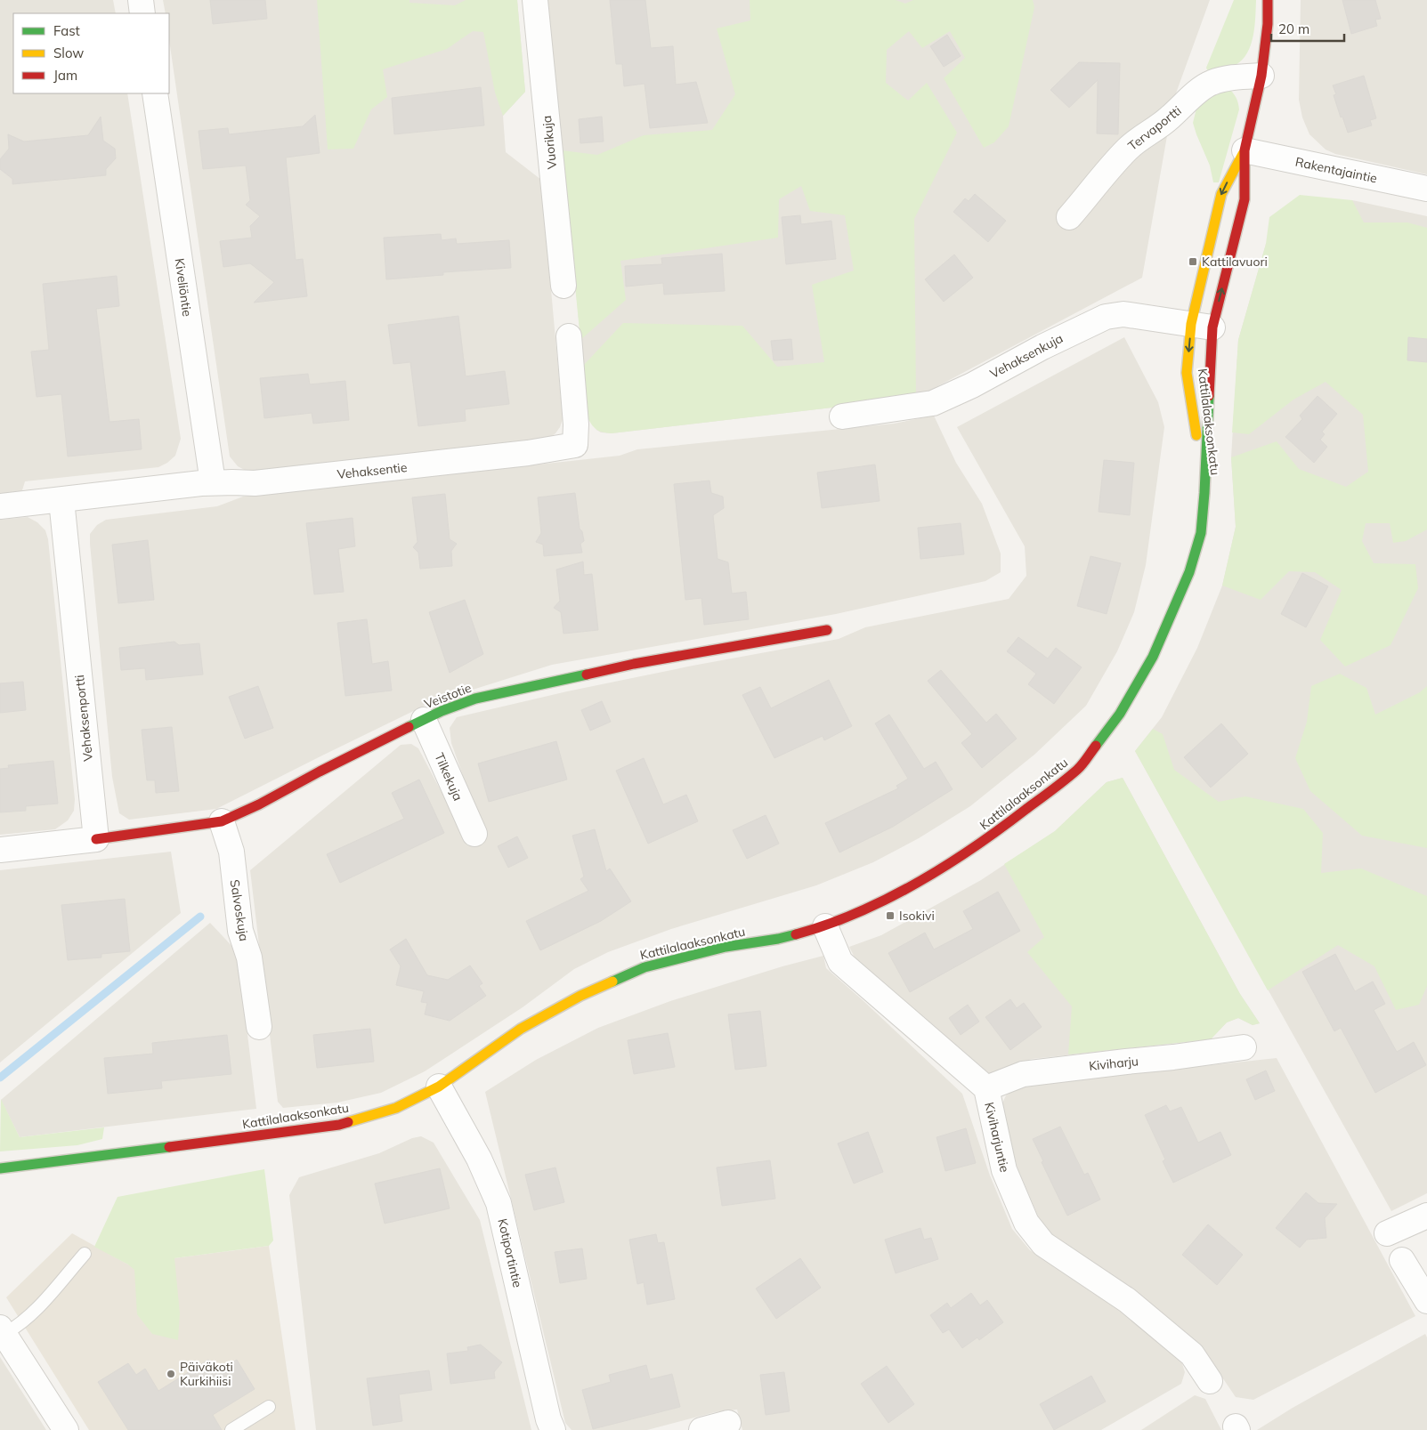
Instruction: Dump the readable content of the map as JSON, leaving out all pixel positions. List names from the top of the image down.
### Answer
{
  "streets": {
    "street": [
      "Tervaportti",
      "Vuorikuja",
      "Rakentajaintie",
      "Kiveliöntie",
      "Vehaksenkuja",
      "Kattilalaaksonkatu",
      "Vehaksentie",
      "Veistotie",
      "Vehaksenportti",
      "Tilkekuja",
      "Salvoskuja",
      "Kiviharju",
      "Kiviharjuntie",
      "Kotiportintie"
    ]
  },
  "crossings": [
    ["Tervaportti", "Kattilalaaksonkatu"],
    ["Rakentajaintie", "Kattilalaaksonkatu"],
    ["Kiveliöntie", "Vehaksentie"],
    ["Vehaksenkuja", "Kattilalaaksonkatu"],
    ["Kattilalaaksonkatu", "Kiviharjuntie"],
    ["Kattilalaaksonkatu", "Kotiportintie"],
    ["Vehaksentie", "Vehaksenportti"],
    ["Veistotie", "Vehaksenportti"],
    ["Veistotie", "Tilkekuja"],
    ["Veistotie", "Salvoskuja"],
    ["Kiviharju", "Kiviharjuntie"]
  ],
  "places": {
    "transit": ["Kattilavuori", "Isokivi"],
    "other": ["Päiväkoti Kurkihiisi"]
  },
  "legend": ["Fast", "Slow", "Jam"],
  "scale_bar": "20 m"
}
